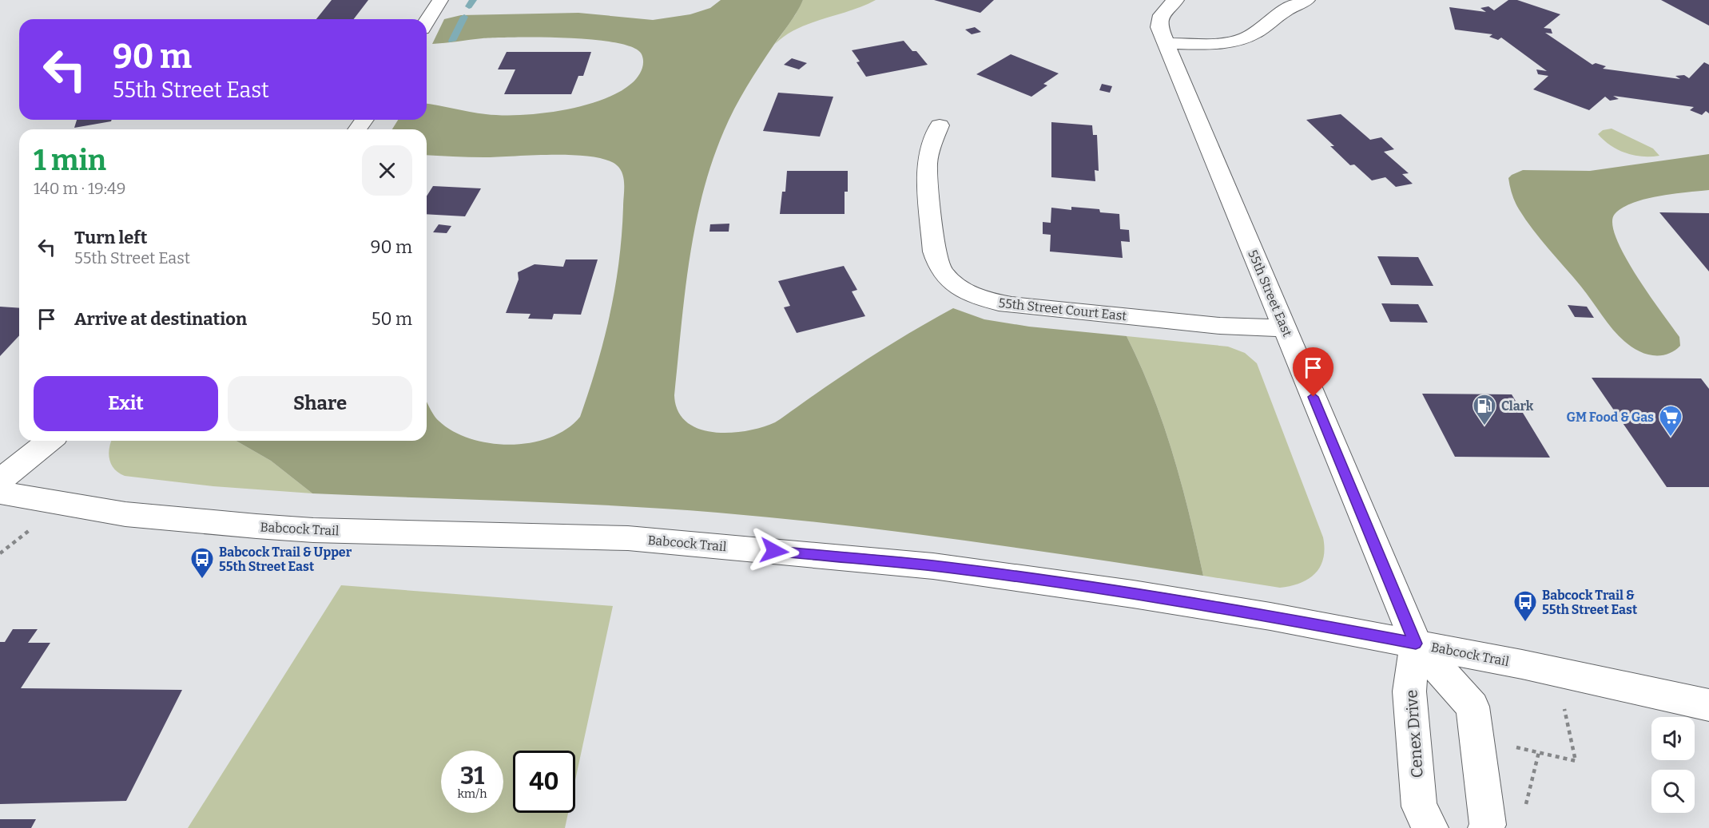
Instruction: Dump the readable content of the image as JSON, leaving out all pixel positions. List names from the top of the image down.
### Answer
{
  "streets": {
    "street": [
      "55th Street East",
      "55th Street Court East",
      "Babcock Trail",
      "Cenex Drive"
    ]
  },
  "crossings": [
    ["55th Street East", "55th Street Court East"],
    ["55th Street East", "Babcock Trail"],
    ["55th Street East", "Cenex Drive"],
    ["Babcock Trail", "Cenex Drive"]
  ],
  "places": {
    "fuel station": ["Clark"],
    "supermarket": ["GM Food & Gas"],
    "bus stop": ["Babcock Trail & Upper 55th Street East", "Babcock Trail & 55th Street East"]
  },
  "page": {
    "turn": ["90 m", "55th Street East"],
    "heading": ["1 min", "140 m · 19:49"],
    "list": [
      {
        "name": "Turn left",
        "note": "55th Street East",
        "value": "90 m"
      },
      {
        "name": "Arrive at destination",
        "value": "50 m"
      }
    ],
    "buttons": ["Exit", "Share"],
    "speed": "31 km/h",
    "limit": "40"
  }
}
